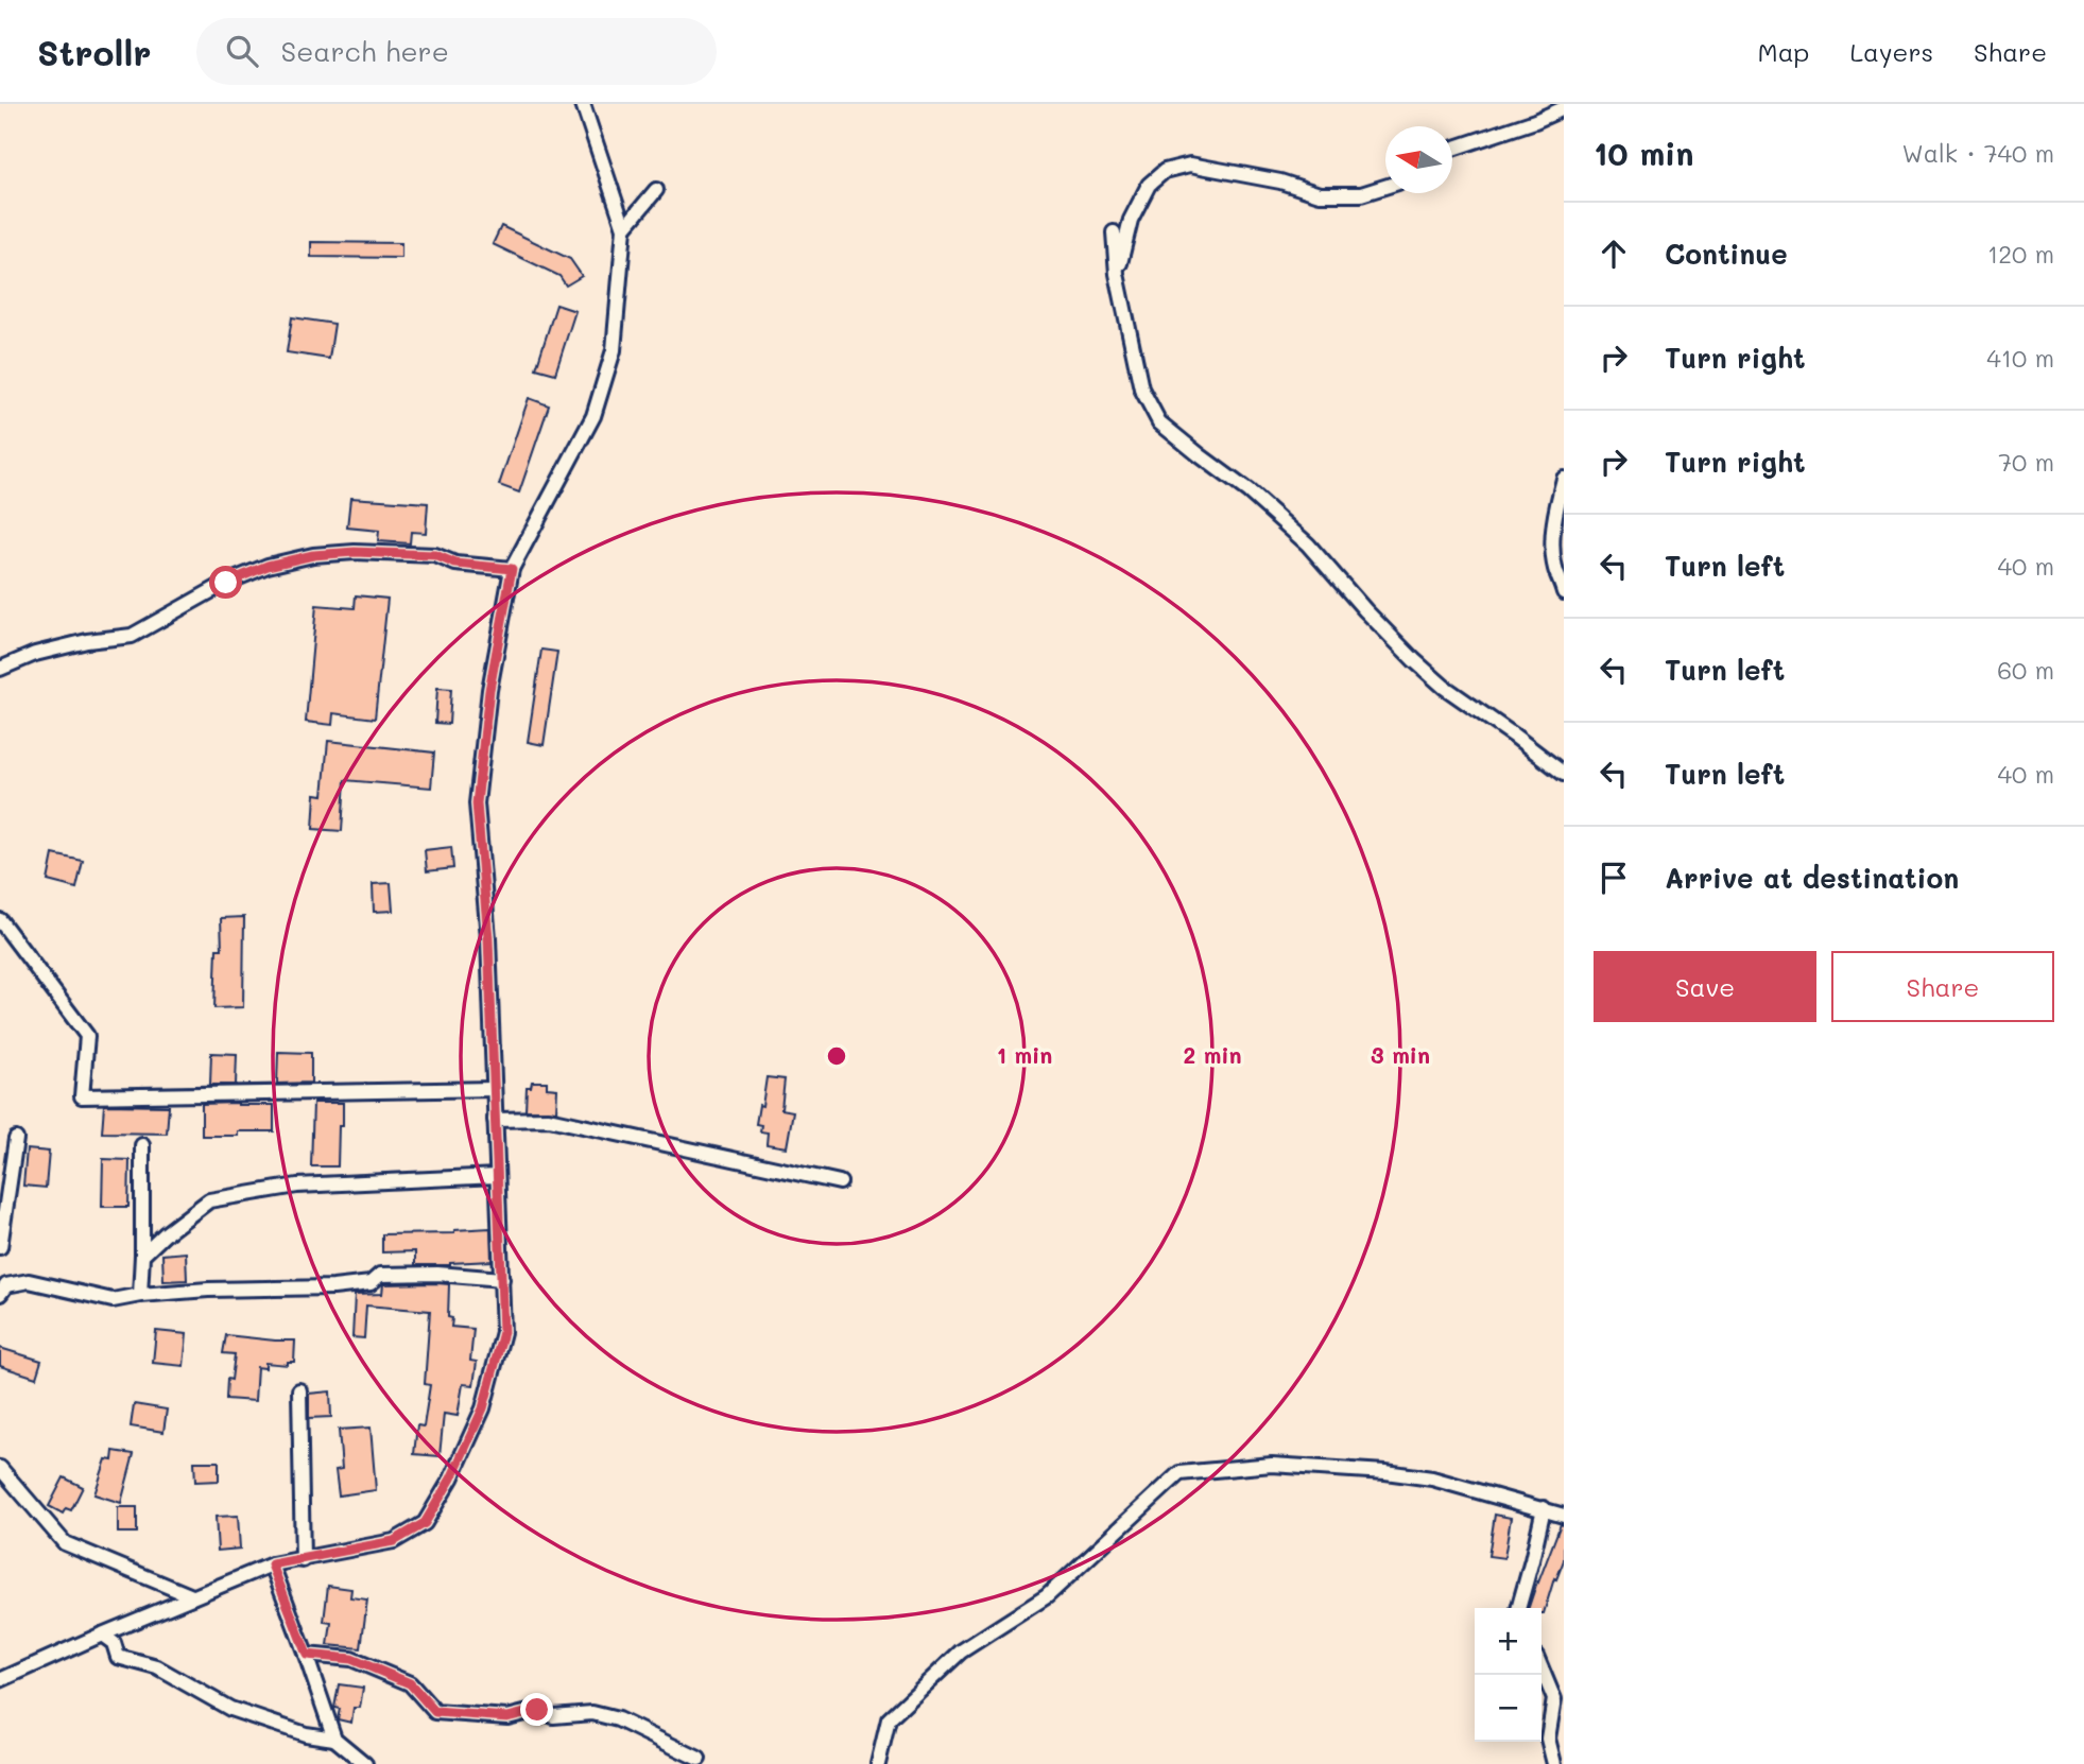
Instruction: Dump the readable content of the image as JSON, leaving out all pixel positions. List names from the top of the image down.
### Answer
{
  "north": "left",
  "page": {
    "header": "Strollr",
    "search": "Search here",
    "nav": ["Map", "Layers", "Share"],
    "heading": ["10 min", "Walk · 740 m"],
    "list": [
      ["Continue", "120 m"],
      ["Turn right", "410 m"],
      ["Turn right", "70 m"],
      ["Turn left", "40 m"],
      ["Turn left", "60 m"],
      ["Turn left", "40 m"],
      "Arrive at destination"
    ],
    "buttons": ["Save", "Share"],
    "map_buttons": ["+", "−"]
  },
  "rings": ["1 min", "2 min", "3 min"]
}
